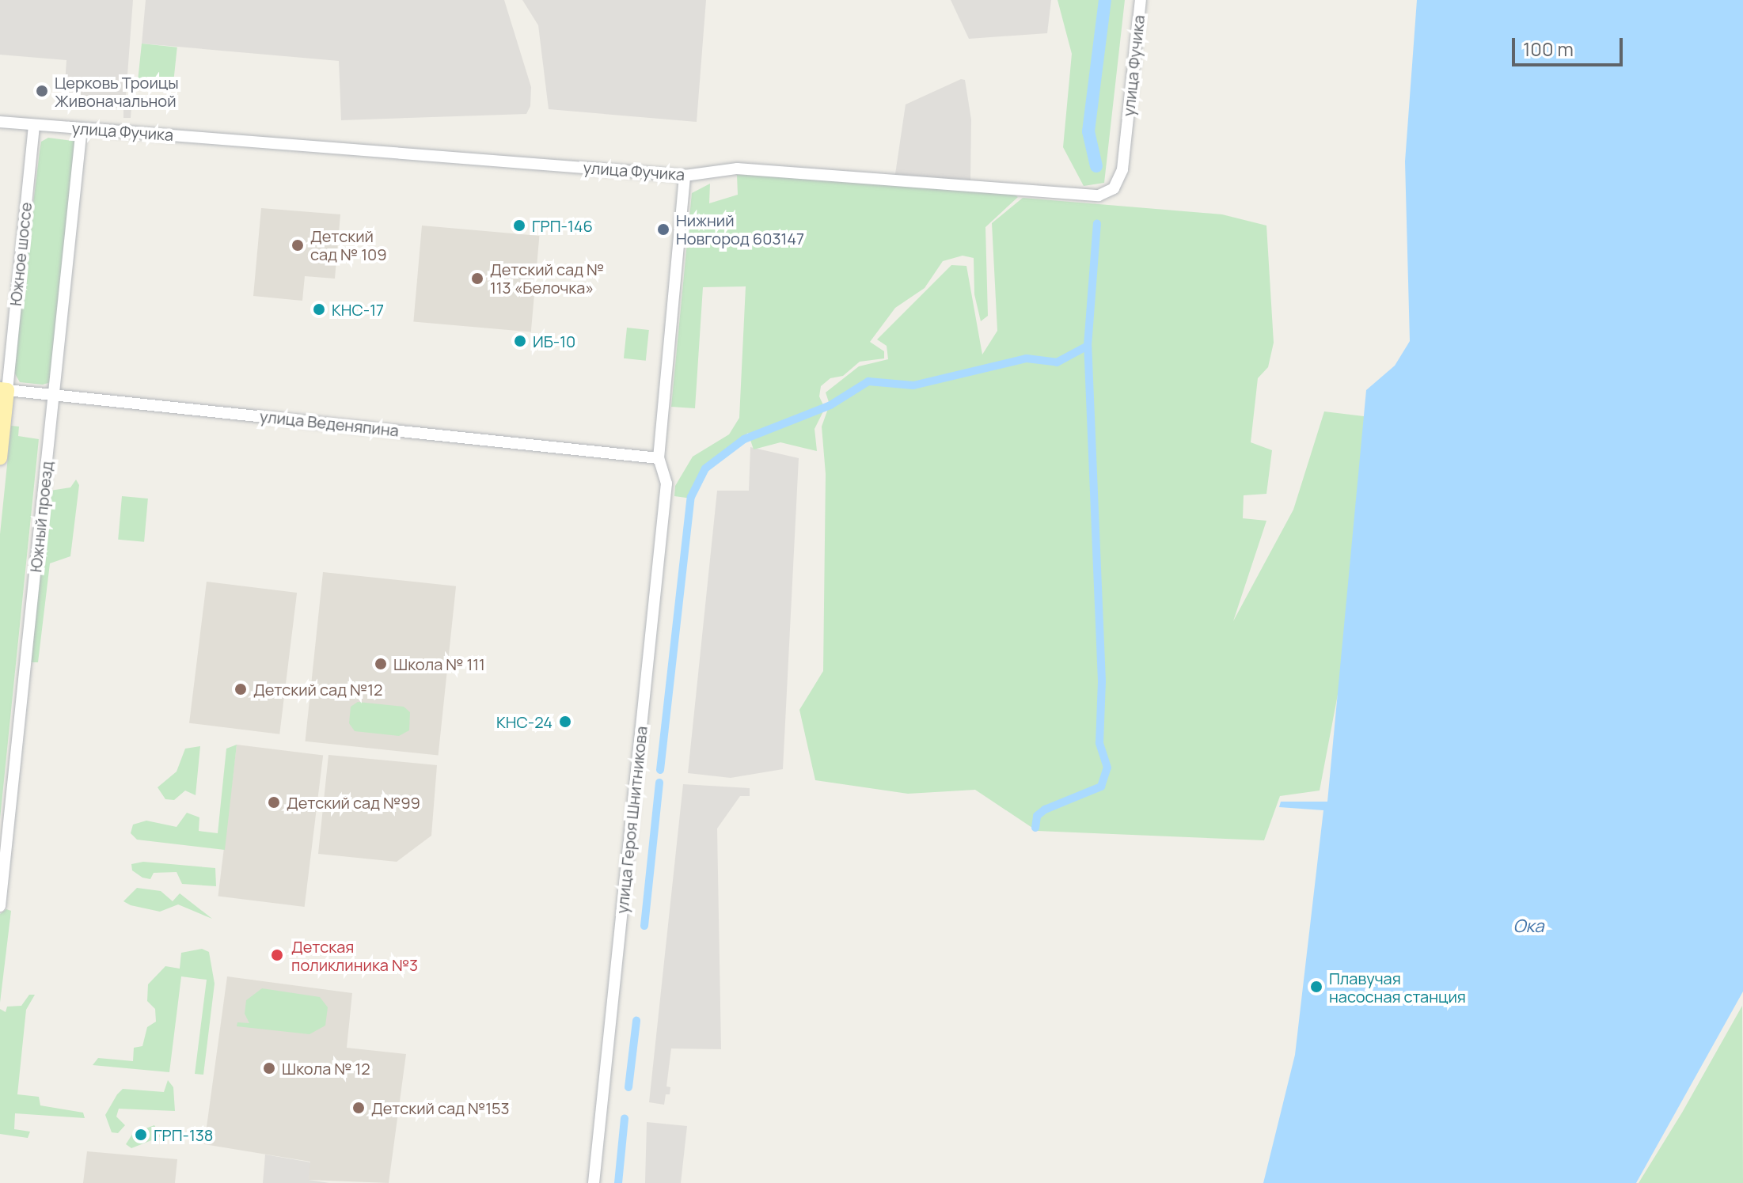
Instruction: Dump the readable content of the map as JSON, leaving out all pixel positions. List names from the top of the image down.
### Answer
{
  "streets": {
    "main road": ["Южное шоссе"],
    "street": [
      "улица Фучика",
      "улица Веденяпина",
      "Южный проезд",
      "улица Героя Шнитникова"
    ]
  },
  "crossings": [
    ["улица Фучика", "Южное шоссе"],
    ["улица Фучика", "Южный проезд"],
    ["улица Фучика", "улица Героя Шнитникова"],
    ["Южное шоссе", "улица Веденяпина"],
    ["улица Веденяпина", "Южный проезд"],
    ["улица Веденяпина", "улица Героя Шнитникова"]
  ],
  "water": ["Ока"],
  "places": [
    "Церковь Троицы Живоначальной",
    "ГРП-146",
    "Нижний Новгород 603147",
    "Детский сад № 109",
    "Детский сад № 113 «Белочка»",
    "КНС-17",
    "ИБ-10",
    "Школа № 111",
    "Детский сад №12",
    "КНС-24",
    "Детский сад №99",
    "Детская поликлиника №3",
    "Плавучая насосная станция",
    "Школа № 12",
    "Детский сад №153",
    "ГРП-138"
  ],
  "scale_bar": "100 m"
}
